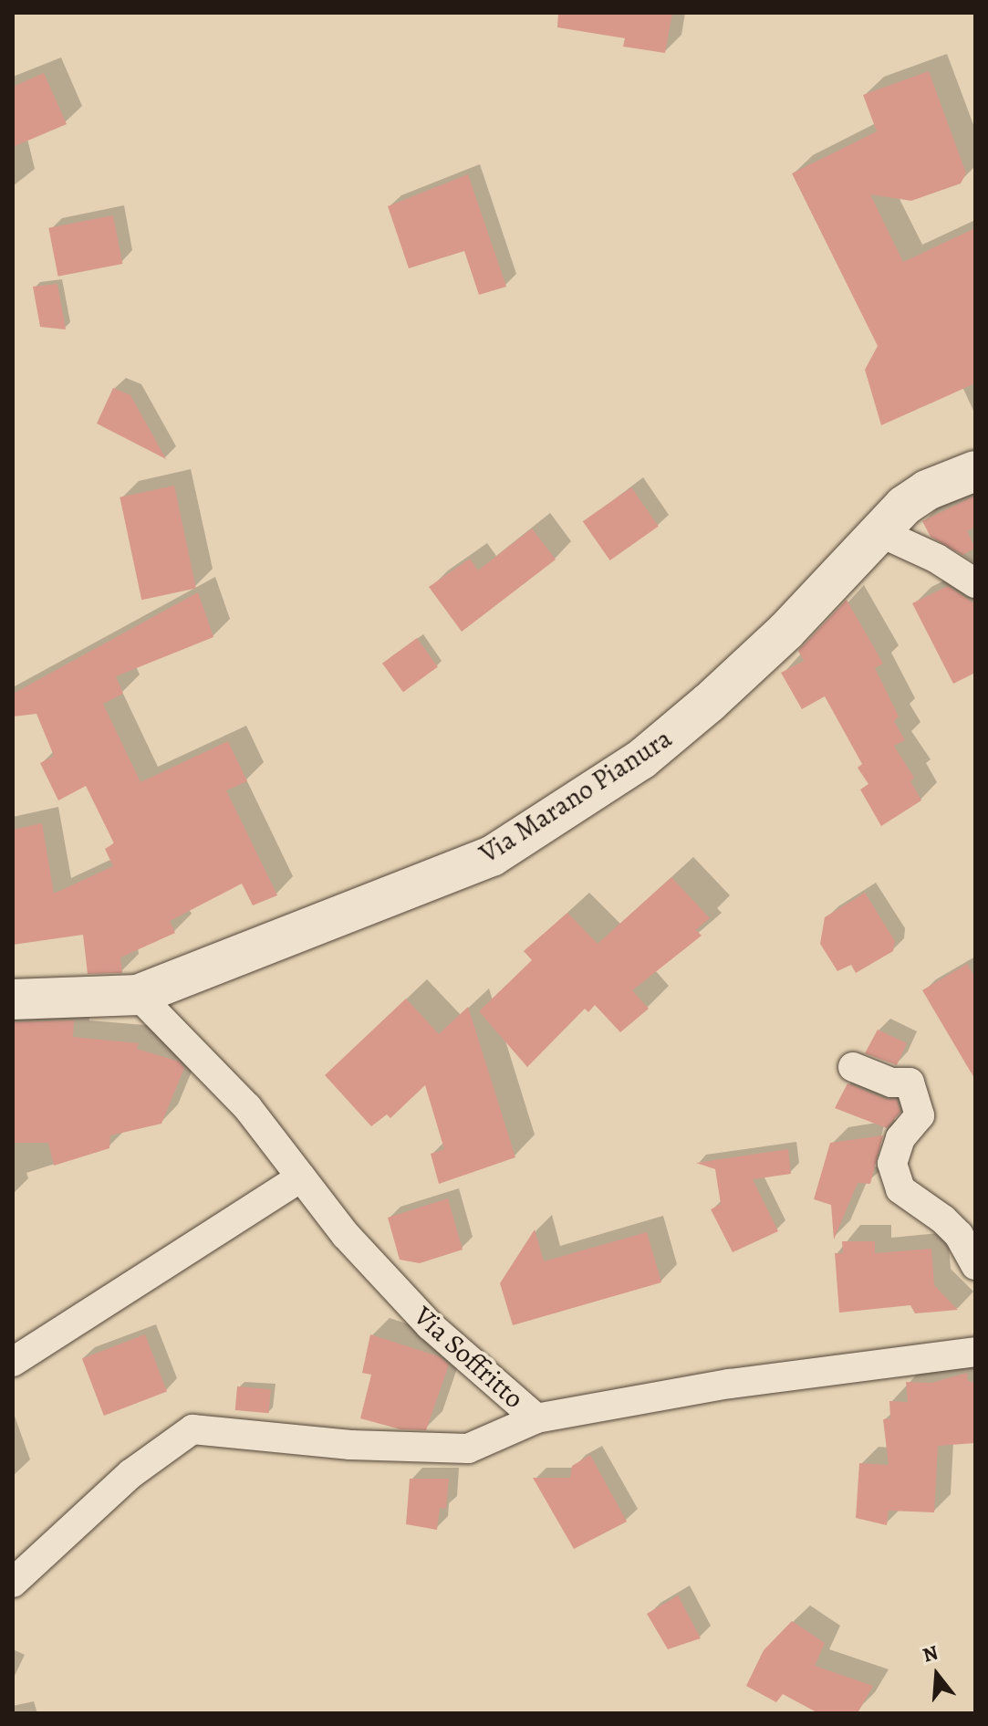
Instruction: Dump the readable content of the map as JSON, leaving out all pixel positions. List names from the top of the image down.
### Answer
{
  "streets": {
    "street": ["Via Marano Pianura", "Via Soffritto"]
  },
  "crossings": [
    ["Via Marano Pianura", "Via Soffritto"]
  ],
  "north": "top"
}
